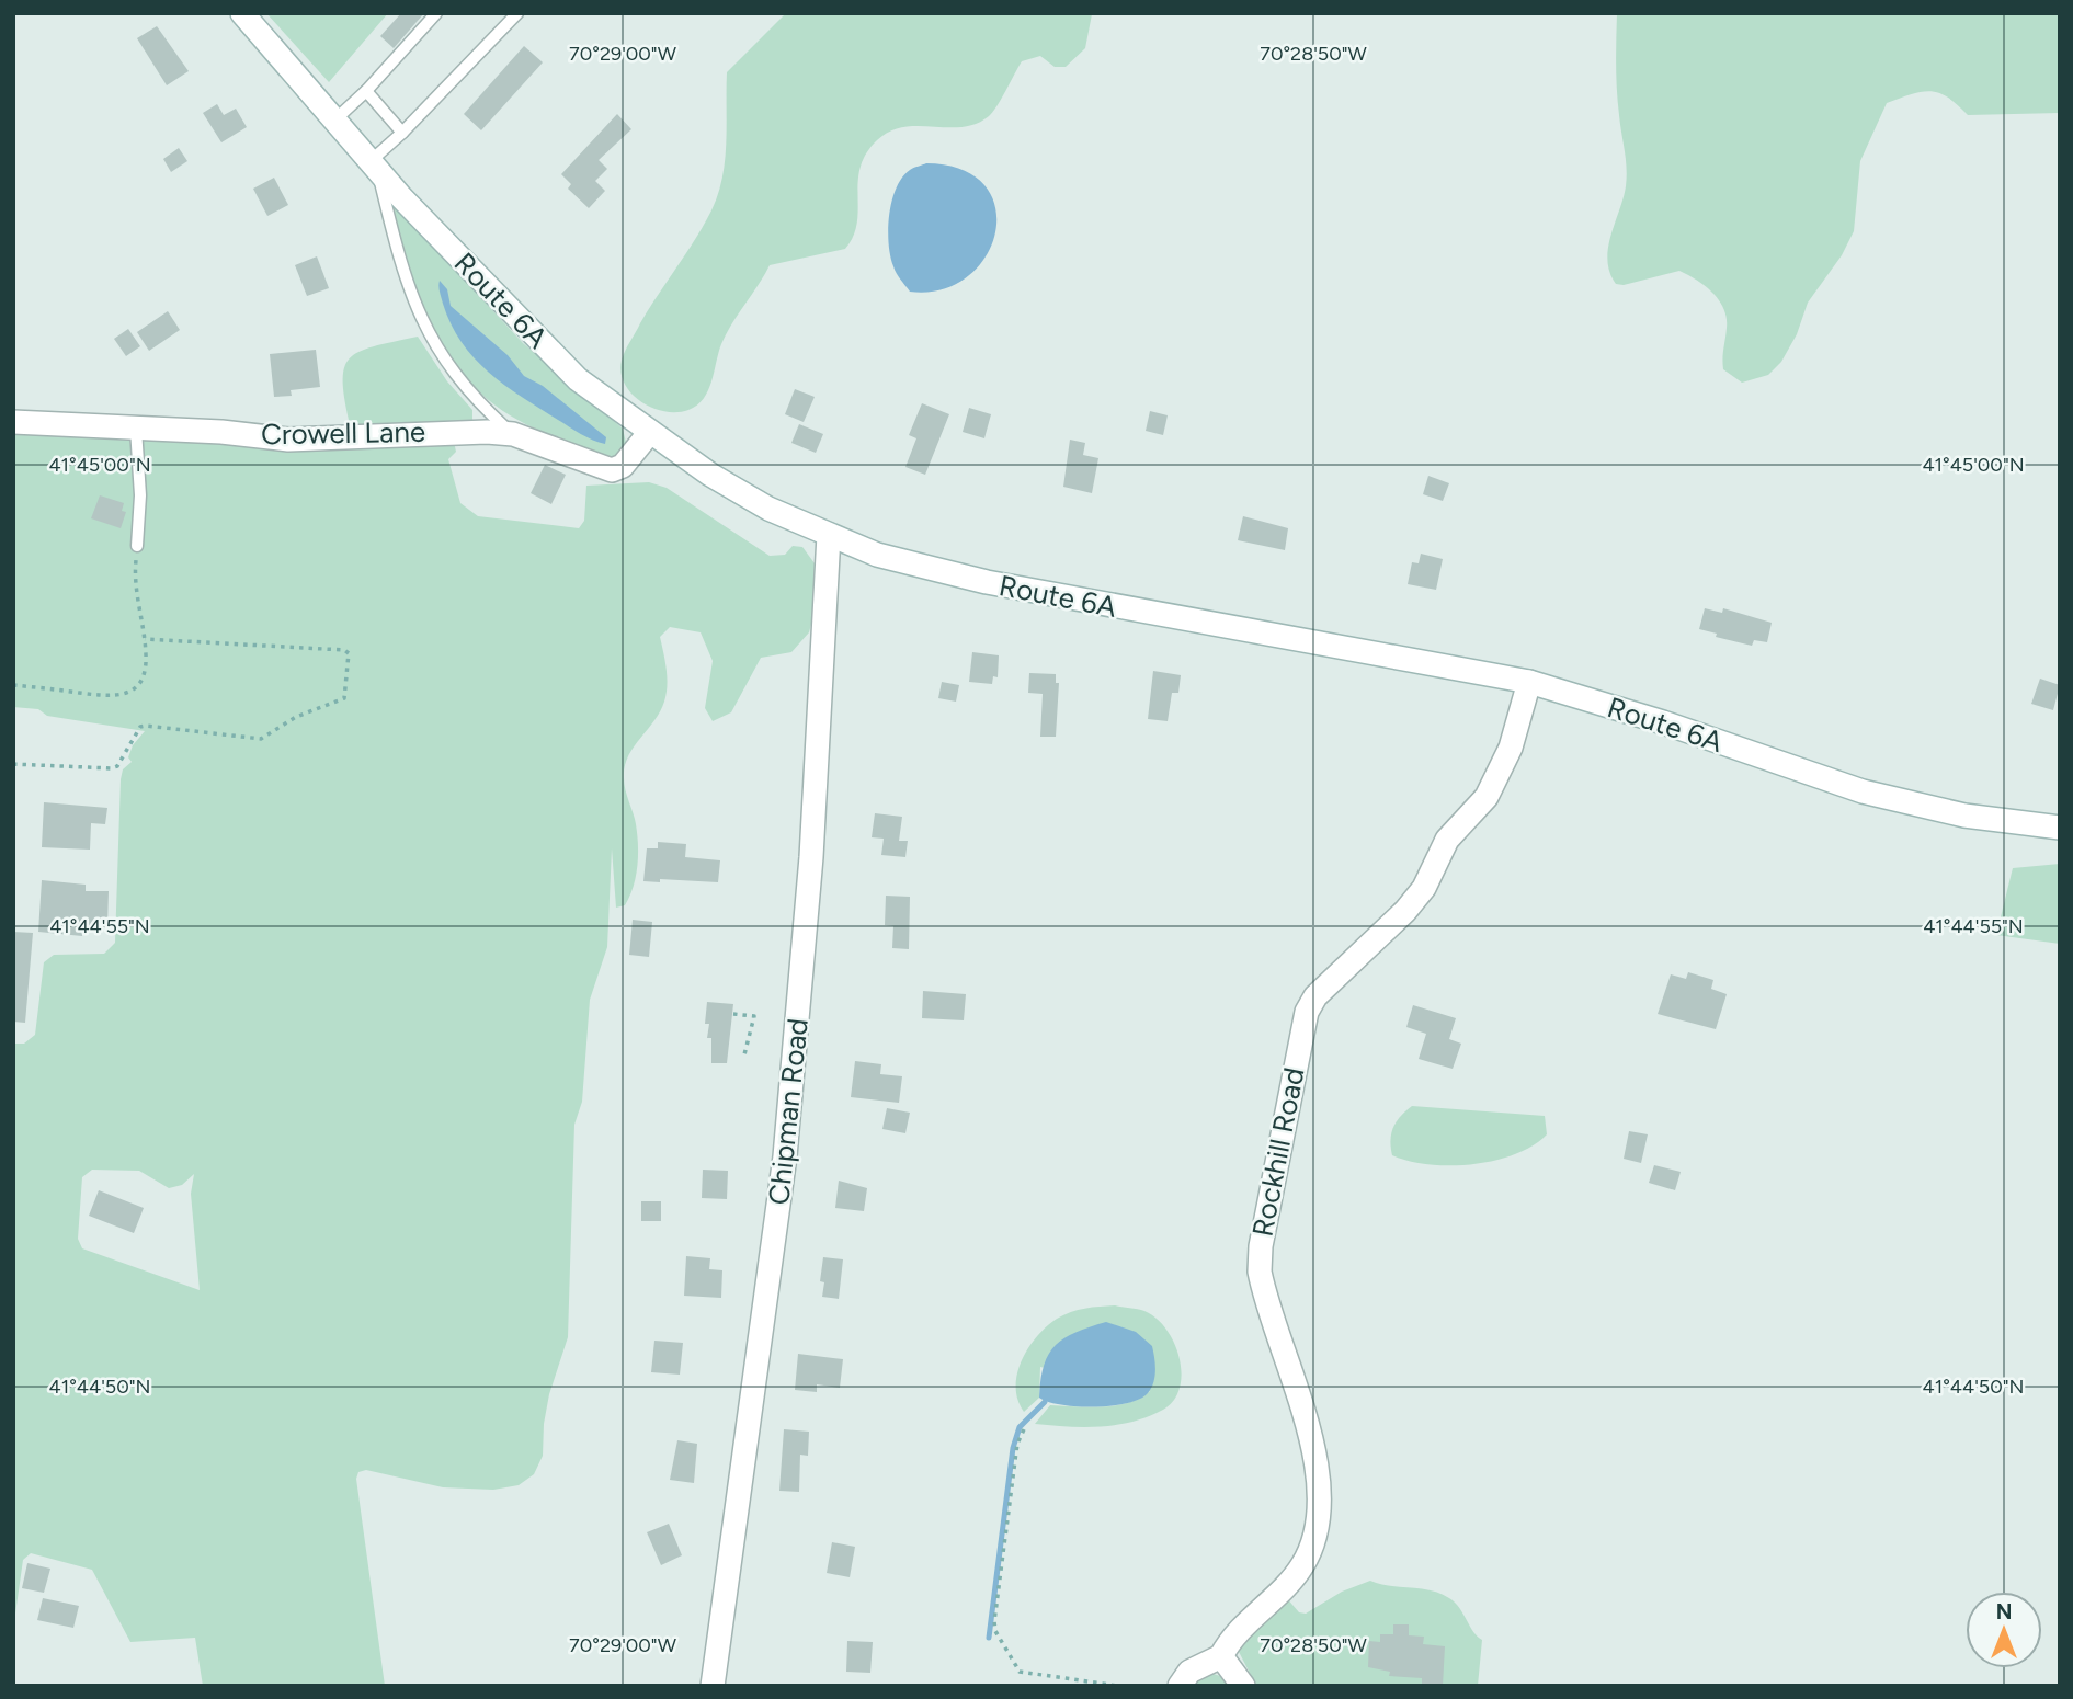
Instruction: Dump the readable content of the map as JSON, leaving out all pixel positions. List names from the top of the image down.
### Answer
{
  "streets": {
    "street": [
      "Route 6A",
      "Crowell Lane",
      "Chipman Road",
      "Rockhill Road"
    ]
  },
  "crossings": [
    ["Route 6A", "Crowell Lane"],
    ["Route 6A", "Chipman Road"],
    ["Route 6A", "Rockhill Road"]
  ],
  "north": "top",
  "coordinates": [
    "70°29'00\"W",
    "70°28'50\"W",
    "41°45'00\"N",
    "41°44'55\"N",
    "41°44'50\"N"
  ]
}
